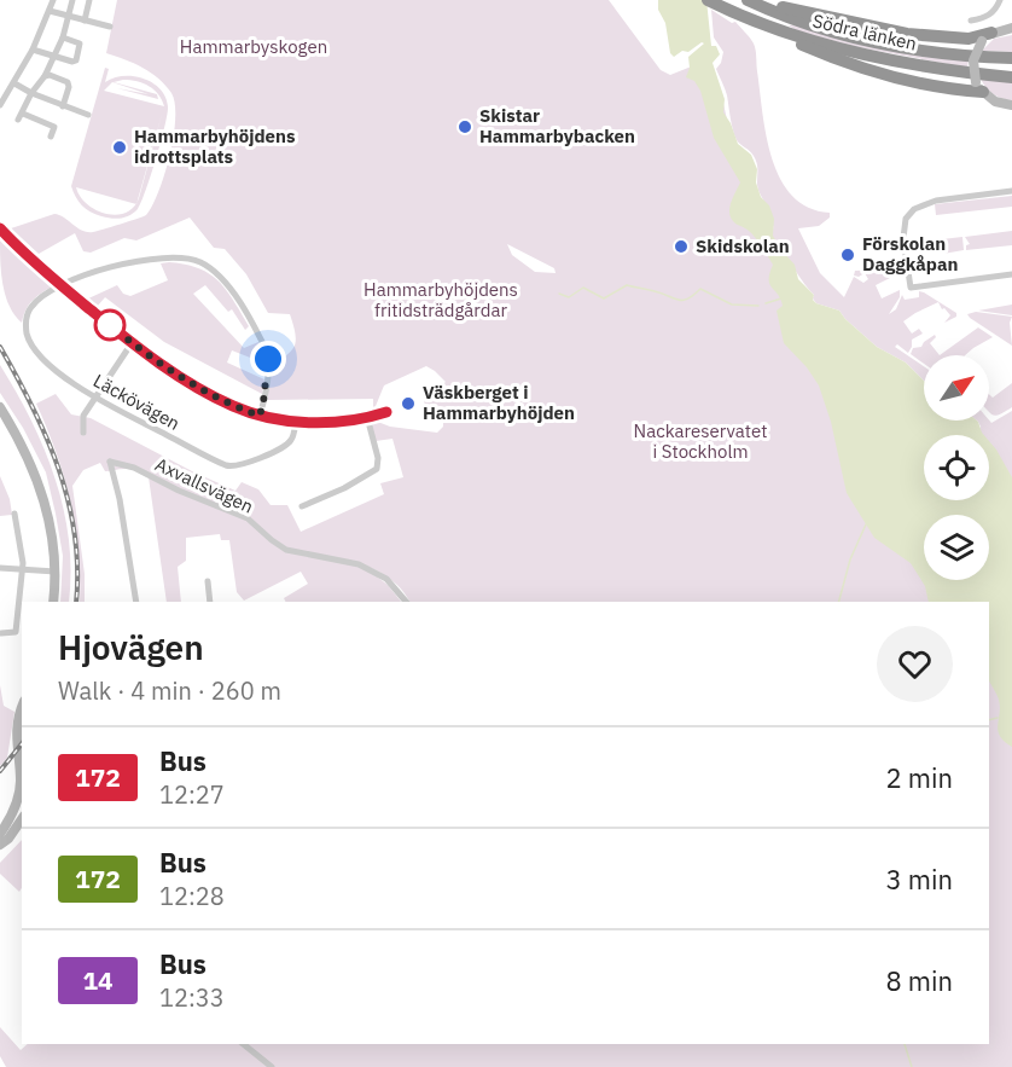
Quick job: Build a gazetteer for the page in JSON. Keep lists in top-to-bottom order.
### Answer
{
  "streets": {
    "highway": ["Södra länken"],
    "street": ["Läckövägen", "Axvallsvägen"]
  },
  "parks": ["Hammarbyskogen", "Hammarbyhöjdens fritidsträdgårdar", "Nackareservatet i Stockholm"],
  "places": [
    "Skistar Hammarbybacken",
    "Hammarbyhöjdens idrottsplats",
    "Skidskolan",
    "Förskolan Daggkåpan",
    "Väskberget i Hammarbyhöjden"
  ],
  "lines": ["bus line 172"],
  "north": "top right",
  "page": {
    "heading": ["Hjovägen", "Walk · 4 min · 260 m"],
    "list": [
      {
        "mark": "172",
        "name": "Bus",
        "note": "12:27",
        "value": "2 min"
      },
      {
        "mark": "172",
        "name": "Bus",
        "note": "12:28",
        "value": "3 min"
      },
      {
        "mark": "14",
        "name": "Bus",
        "note": "12:33",
        "value": "8 min"
      }
    ]
  }
}
